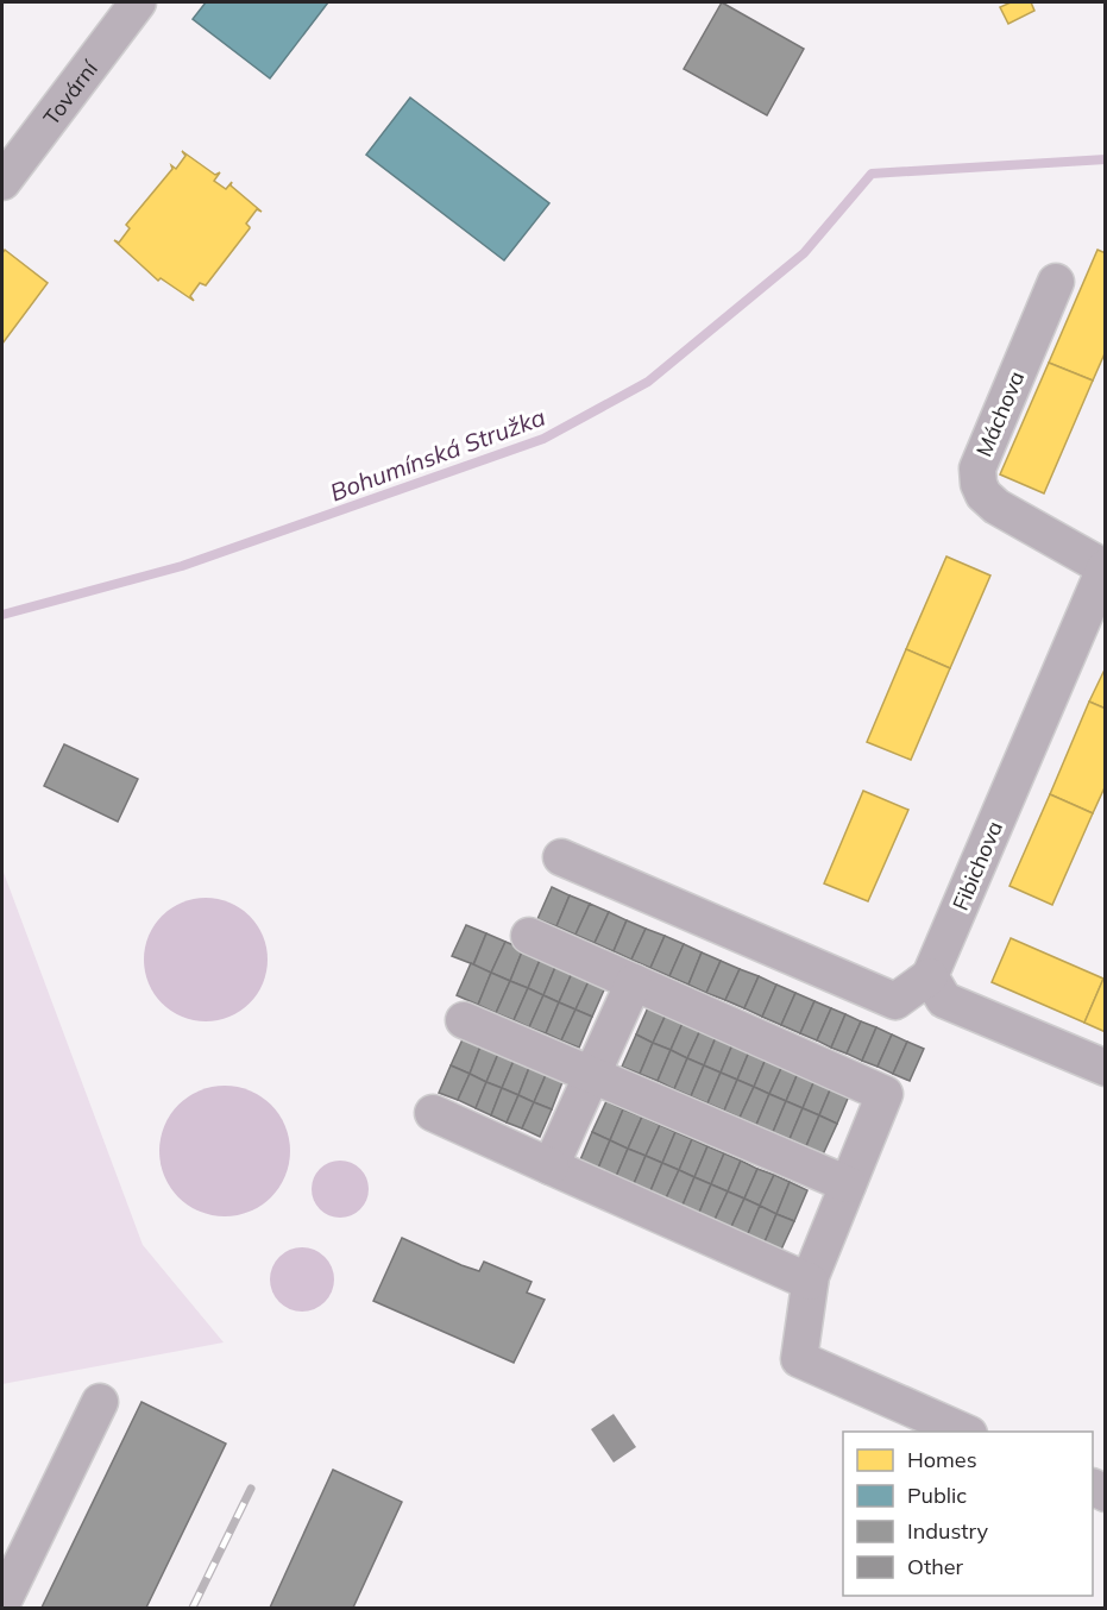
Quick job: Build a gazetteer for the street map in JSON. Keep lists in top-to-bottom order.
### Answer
{
  "streets": {
    "street": ["Tovární", "Máchova", "Fibichova"]
  },
  "crossings": [
    ["Máchova", "Fibichova"]
  ],
  "water": ["Bohumínská Stružka"],
  "legend": [
    "Homes",
    "Public",
    "Industry",
    "Other"
  ]
}
